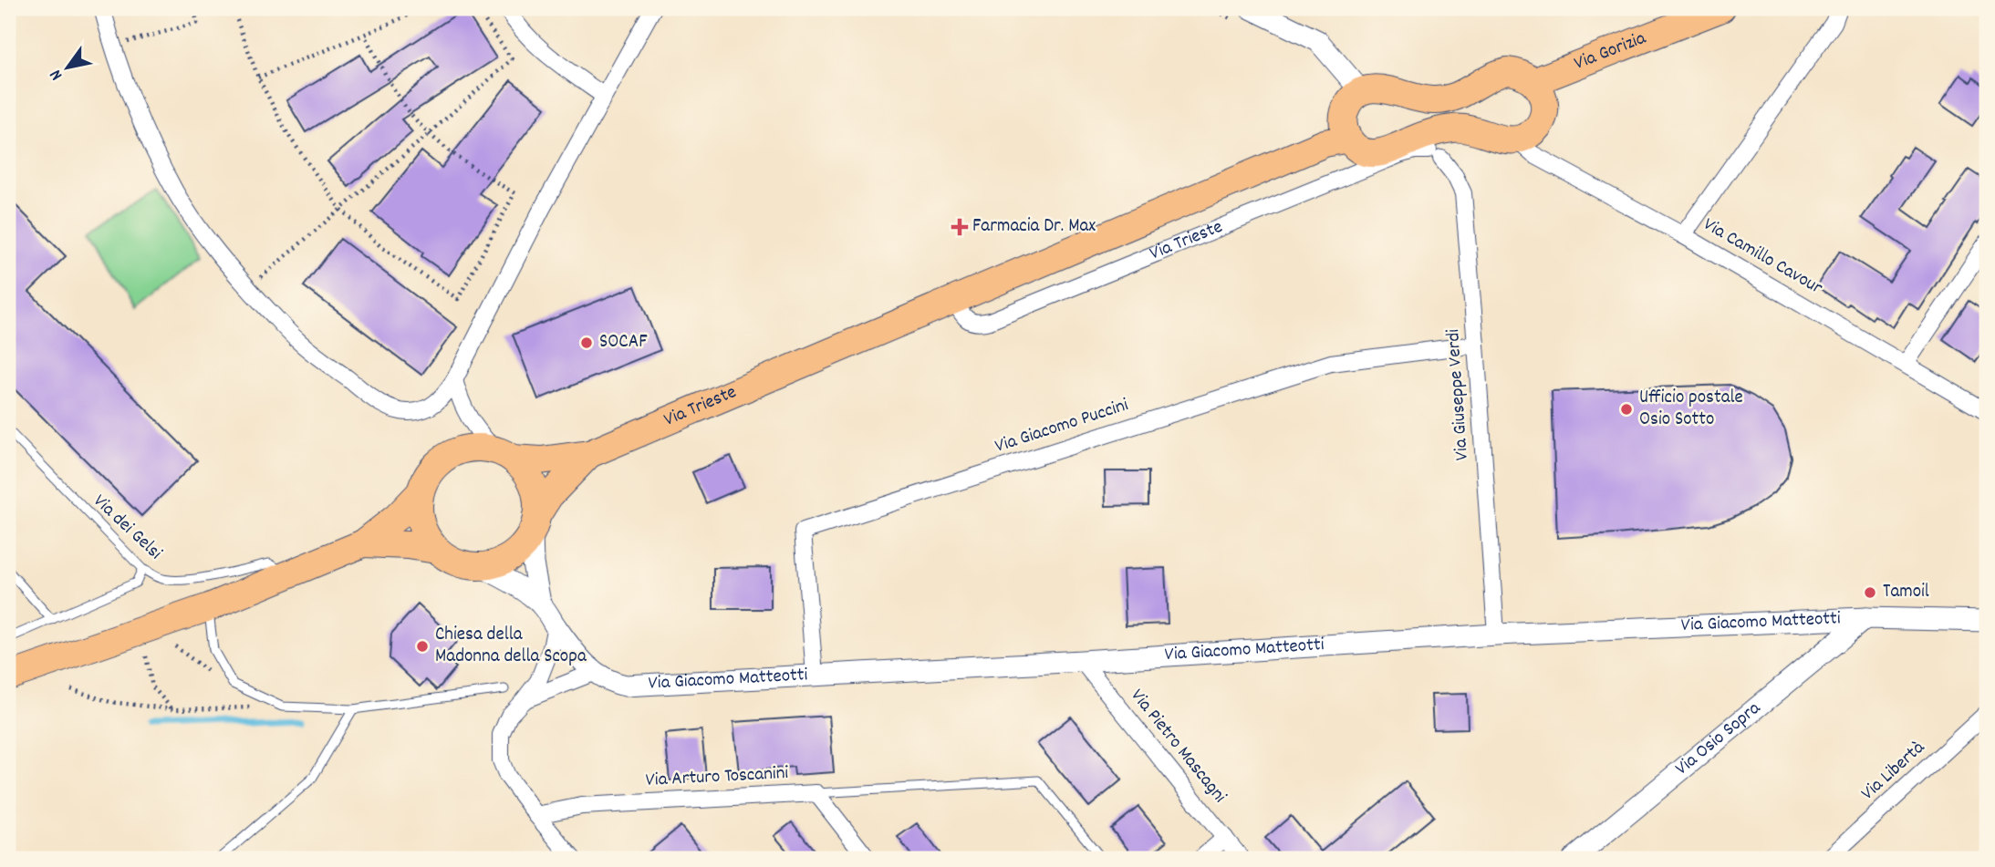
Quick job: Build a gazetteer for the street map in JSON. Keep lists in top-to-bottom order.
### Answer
{
  "streets": {
    "main road": ["Via Gorizia", "Via Trieste"],
    "street": [
      "Via Camillo Cavour",
      "Via Giuseppe Verdi",
      "Via Giacomo Puccini",
      "Via Giacomo Matteotti",
      "Via Osio Sopra",
      "Via Pietro Mascagni",
      "Via Libertà",
      "Via Arturo Toscanini"
    ],
    "lane": ["Via dei Gelsi"]
  },
  "crossings": [
    ["Via Trieste", "Via Giuseppe Verdi"],
    ["Via Giuseppe Verdi", "Via Giacomo Puccini"],
    ["Via Giuseppe Verdi", "Via Giacomo Matteotti"],
    ["Via Giacomo Puccini", "Via Giacomo Matteotti"],
    ["Via Giacomo Matteotti", "Via Osio Sopra"],
    ["Via Giacomo Matteotti", "Via Pietro Mascagni"]
  ],
  "places": {
    "health": ["Farmacia Dr. Max"],
    "other": [
      "SOCAF",
      "Ufficio postale Osio Sotto",
      "Tamoil",
      "Chiesa della Madonna della Scopa"
    ]
  },
  "north": "bottom left"
}
